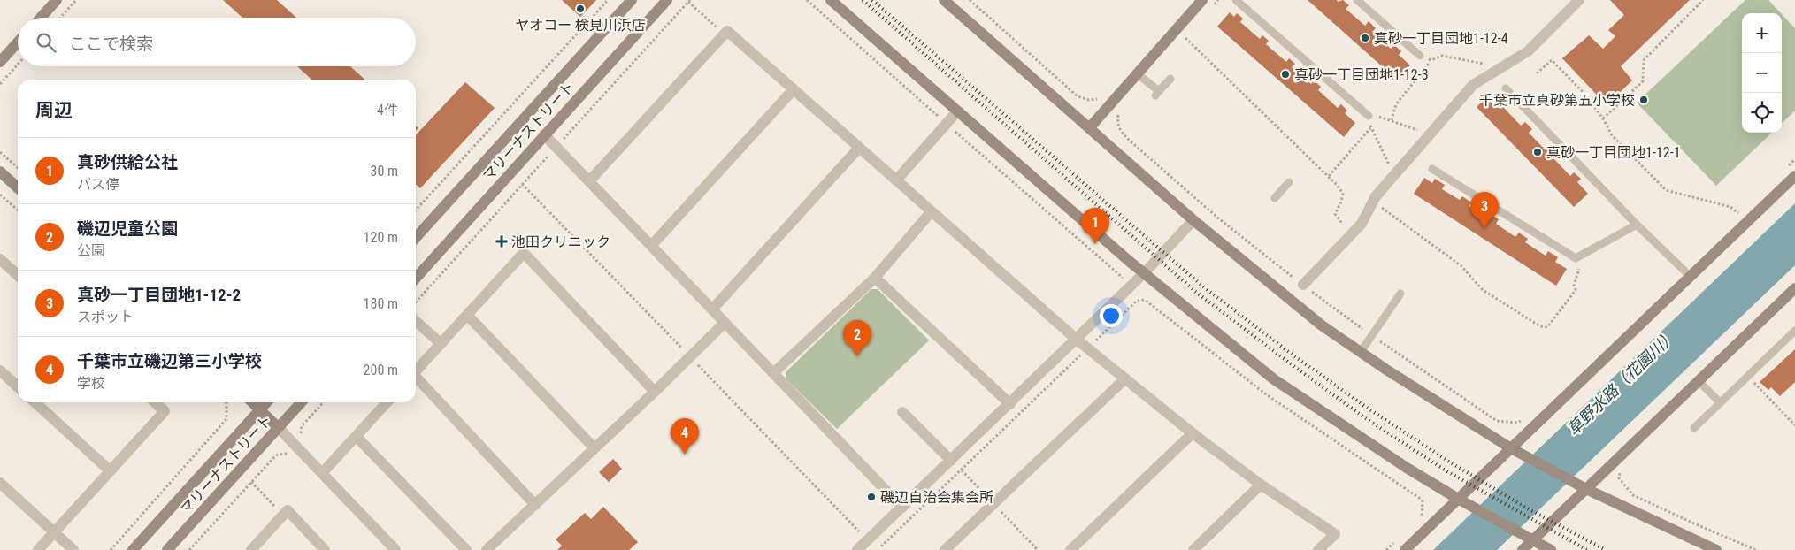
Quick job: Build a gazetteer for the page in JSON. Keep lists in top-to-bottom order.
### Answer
{
  "streets": {
    "street": ["マリーナストリート"]
  },
  "water": ["草野水路（花園川）"],
  "places": {
    "other": [
      "ヤオコー 検見川浜店",
      "真砂一丁目団地1-12-4",
      "真砂一丁目団地1-12-3",
      "千葉市立真砂第五小学校",
      "真砂一丁目団地1-12-1",
      "磯辺自治会集会所"
    ],
    "health": ["池田クリニック"]
  },
  "page": {
    "map_buttons": ["+", "−"],
    "search": "ここで検索",
    "heading": ["周辺", "4件"],
    "list": [
      {
        "mark": "1",
        "name": "真砂供給公社",
        "note": "バス停",
        "value": "30 m"
      },
      {
        "mark": "2",
        "name": "磯辺児童公園",
        "note": "公園",
        "value": "120 m"
      },
      {
        "mark": "3",
        "name": "真砂一丁目団地1-12-2",
        "note": "スポット",
        "value": "180 m"
      },
      {
        "mark": "4",
        "name": "千葉市立磯辺第三小学校",
        "note": "学校",
        "value": "200 m"
      }
    ],
    "pins": [
      "3",
      "1",
      "2",
      "4"
    ]
  }
}
